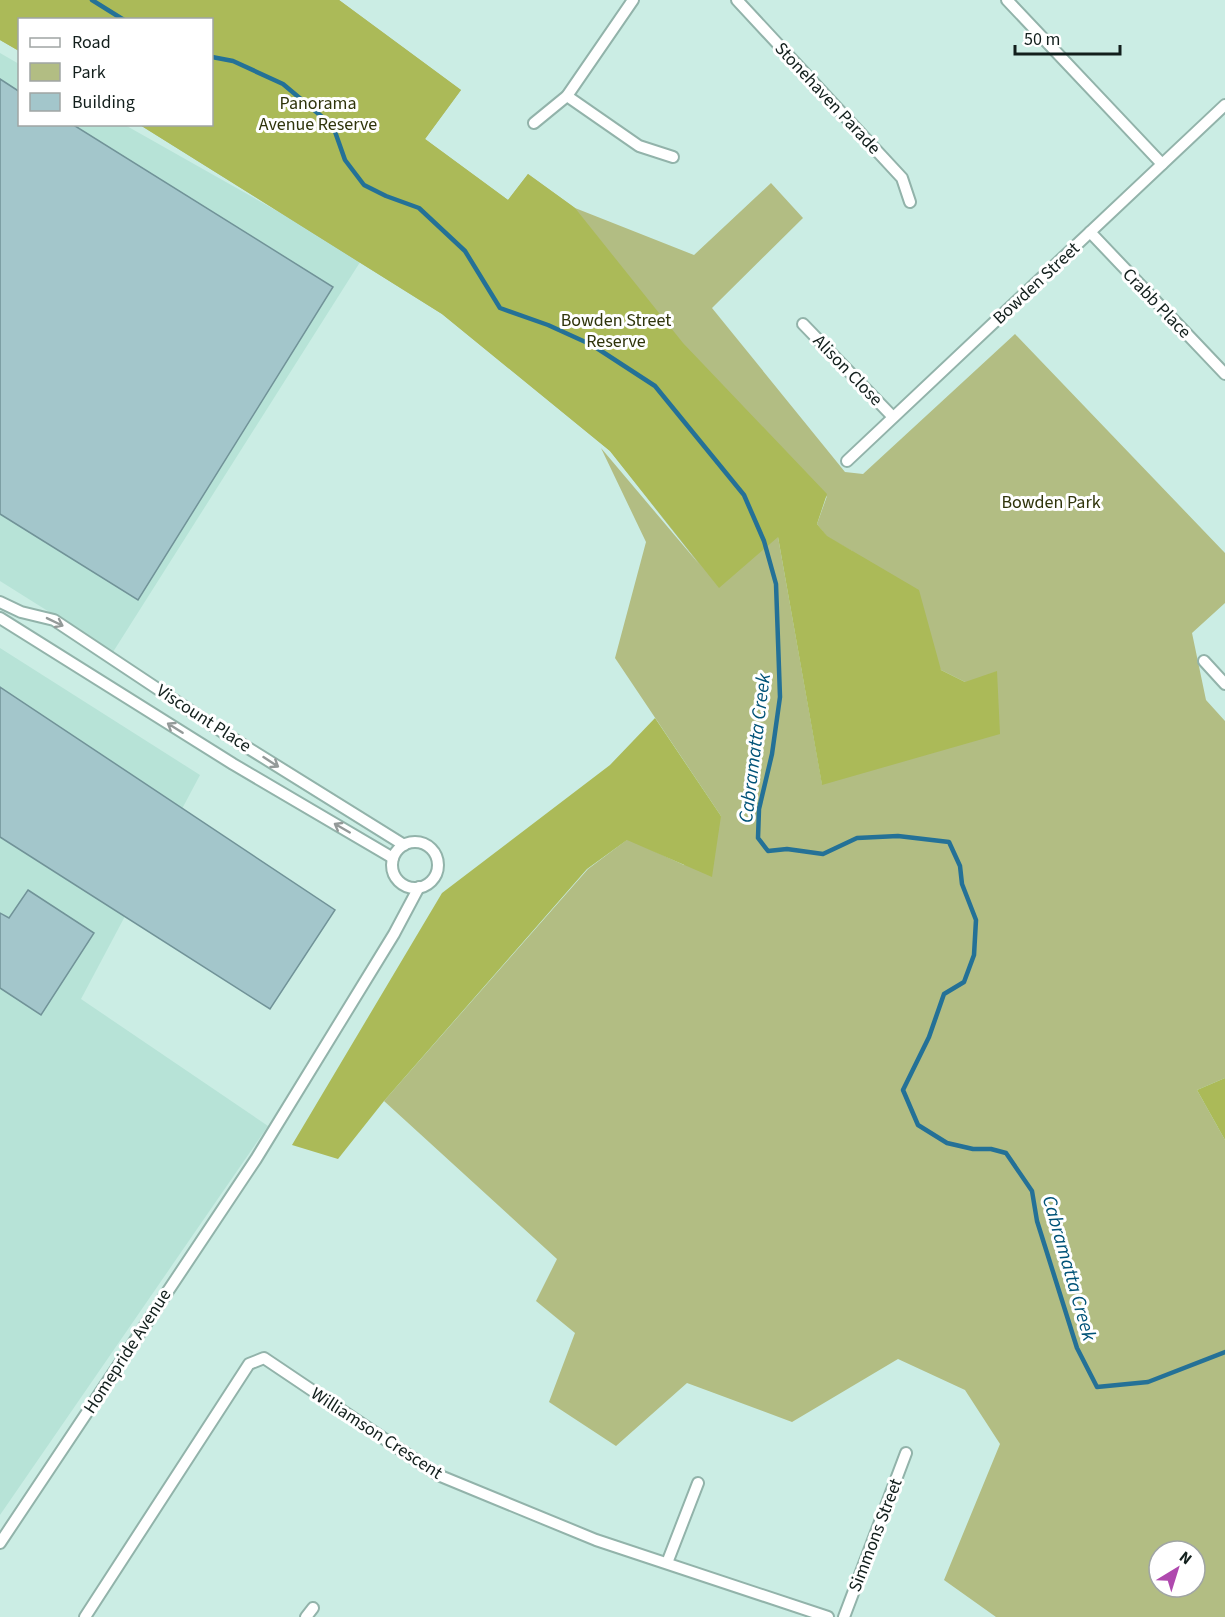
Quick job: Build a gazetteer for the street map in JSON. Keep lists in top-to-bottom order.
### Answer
{
  "streets": {
    "street": [
      "Stonehaven Parade",
      "Bowden Street",
      "Crabb Place",
      "Alison Close",
      "Viscount Place",
      "Homepride Avenue",
      "Williamson Crescent",
      "Simmons Street"
    ]
  },
  "crossings": [
    ["Bowden Street", "Crabb Place"],
    ["Bowden Street", "Alison Close"],
    ["Viscount Place", "Homepride Avenue"]
  ],
  "water": ["Cabramatta Creek"],
  "parks": ["Panorama Avenue Reserve", "Bowden Street Reserve", "Bowden Park"],
  "legend": ["Road", "Park", "Building"],
  "scale_bar": "50 m",
  "north": "top right"
}
